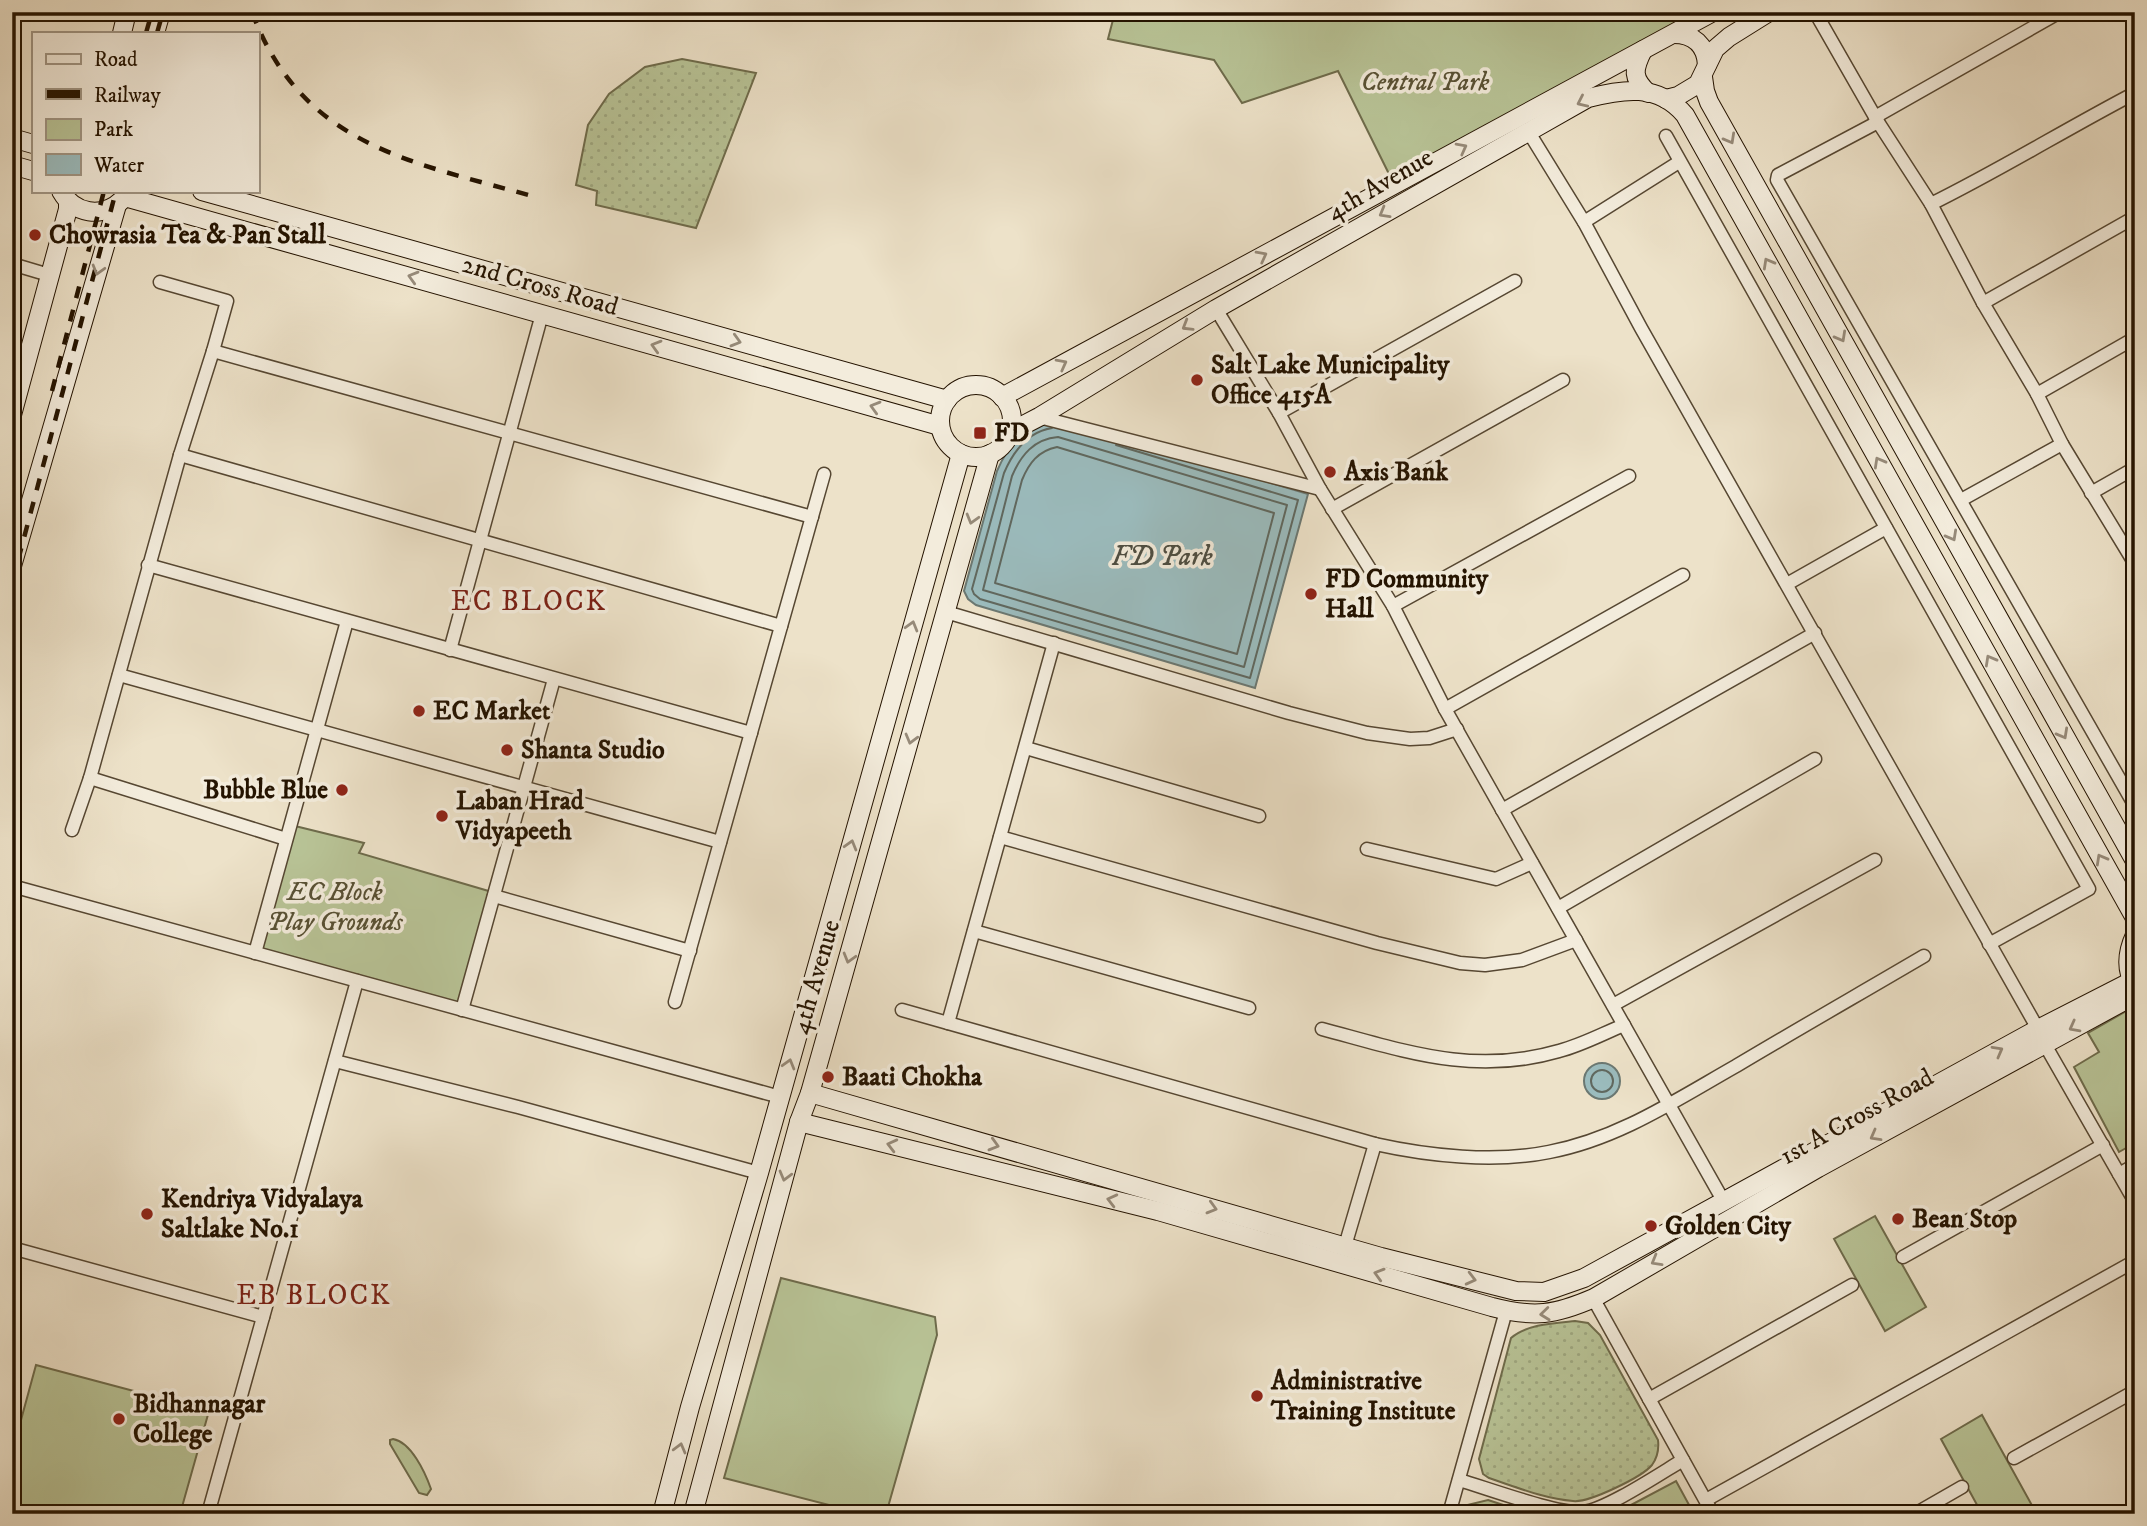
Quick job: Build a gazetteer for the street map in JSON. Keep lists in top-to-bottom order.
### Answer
{
  "streets": {
    "main road": ["4th Avenue", "2nd Cross Road", "1st A Cross Road"]
  },
  "crossings": [
    ["4th Avenue", "2nd Cross Road"]
  ],
  "districts": ["EC BLOCK", "EB BLOCK"],
  "water": ["FD Park"],
  "parks": ["Central Park", "EC Block Play Grounds"],
  "places": {
    "other": [
      "Chowrasia Tea & Pan Stall",
      "Salt Lake Municipality Office 415A",
      "Axis Bank",
      "FD Community Hall",
      "EC Market",
      "Shanta Studio",
      "Bubble Blue",
      "Laban Hrad Vidyapeeth",
      "Baati Chokha",
      "Kendriya Vidyalaya Saltlake No.1",
      "Bean Stop",
      "Golden City",
      "Administrative Training Institute",
      "Bidhannagar College"
    ],
    "transit": ["FD"]
  },
  "legend": [
    "Road",
    "Railway",
    "Park",
    "Water"
  ]
}
